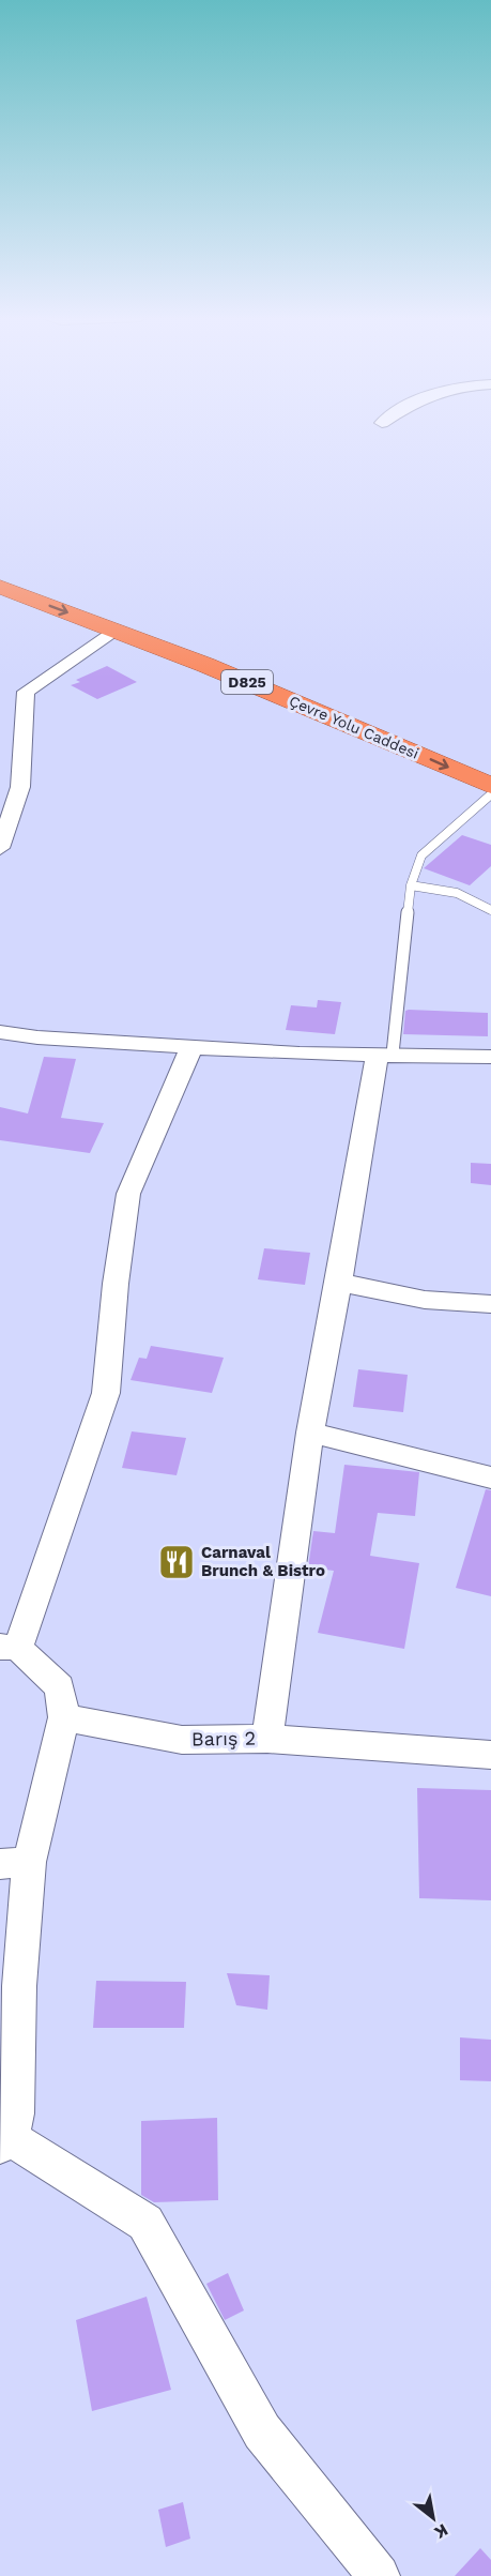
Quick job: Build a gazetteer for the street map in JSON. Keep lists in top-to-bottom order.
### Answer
{
  "streets": {
    "highway": ["D825", "Çevre Yolu Caddesi"],
    "street": ["Barış 2"]
  },
  "places": {
    "restaurant": ["Carnaval Brunch & Bistro"]
  },
  "north": "bottom right"
}
